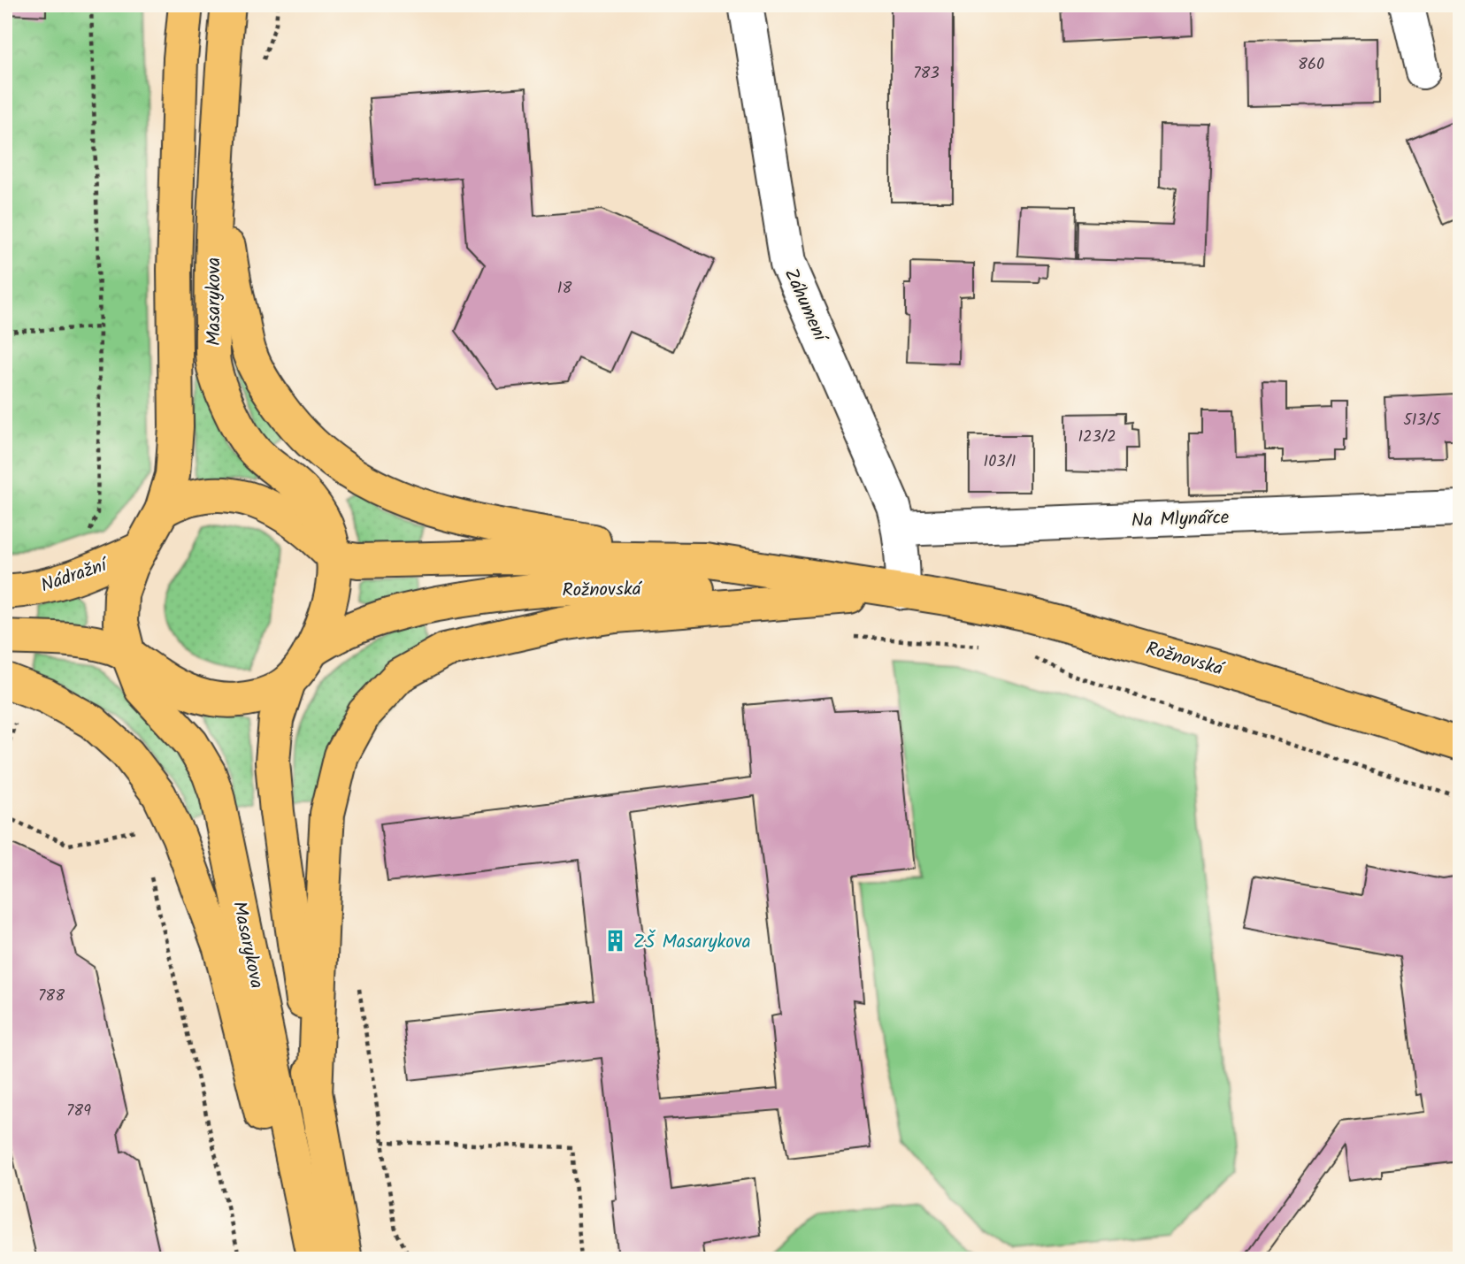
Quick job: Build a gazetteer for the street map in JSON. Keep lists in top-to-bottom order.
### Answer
{
  "streets": {
    "main road": ["Masarykova", "Nádražní", "Rožnovská"],
    "street": ["Záhumení", "Na Mlynářce"]
  },
  "crossings": [
    ["Masarykova", "Nádražní"],
    ["Masarykova", "Rožnovská"],
    ["Záhumení", "Na Mlynářce"],
    ["Záhumení", "Rožnovská"],
    ["Nádražní", "Rožnovská"]
  ],
  "places": {
    "building": ["ZŠ Masarykova"]
  },
  "house_numbers": [
    "860",
    "783",
    "18",
    "513/5",
    "123/2",
    "103/1",
    "788",
    "789"
  ]
}
